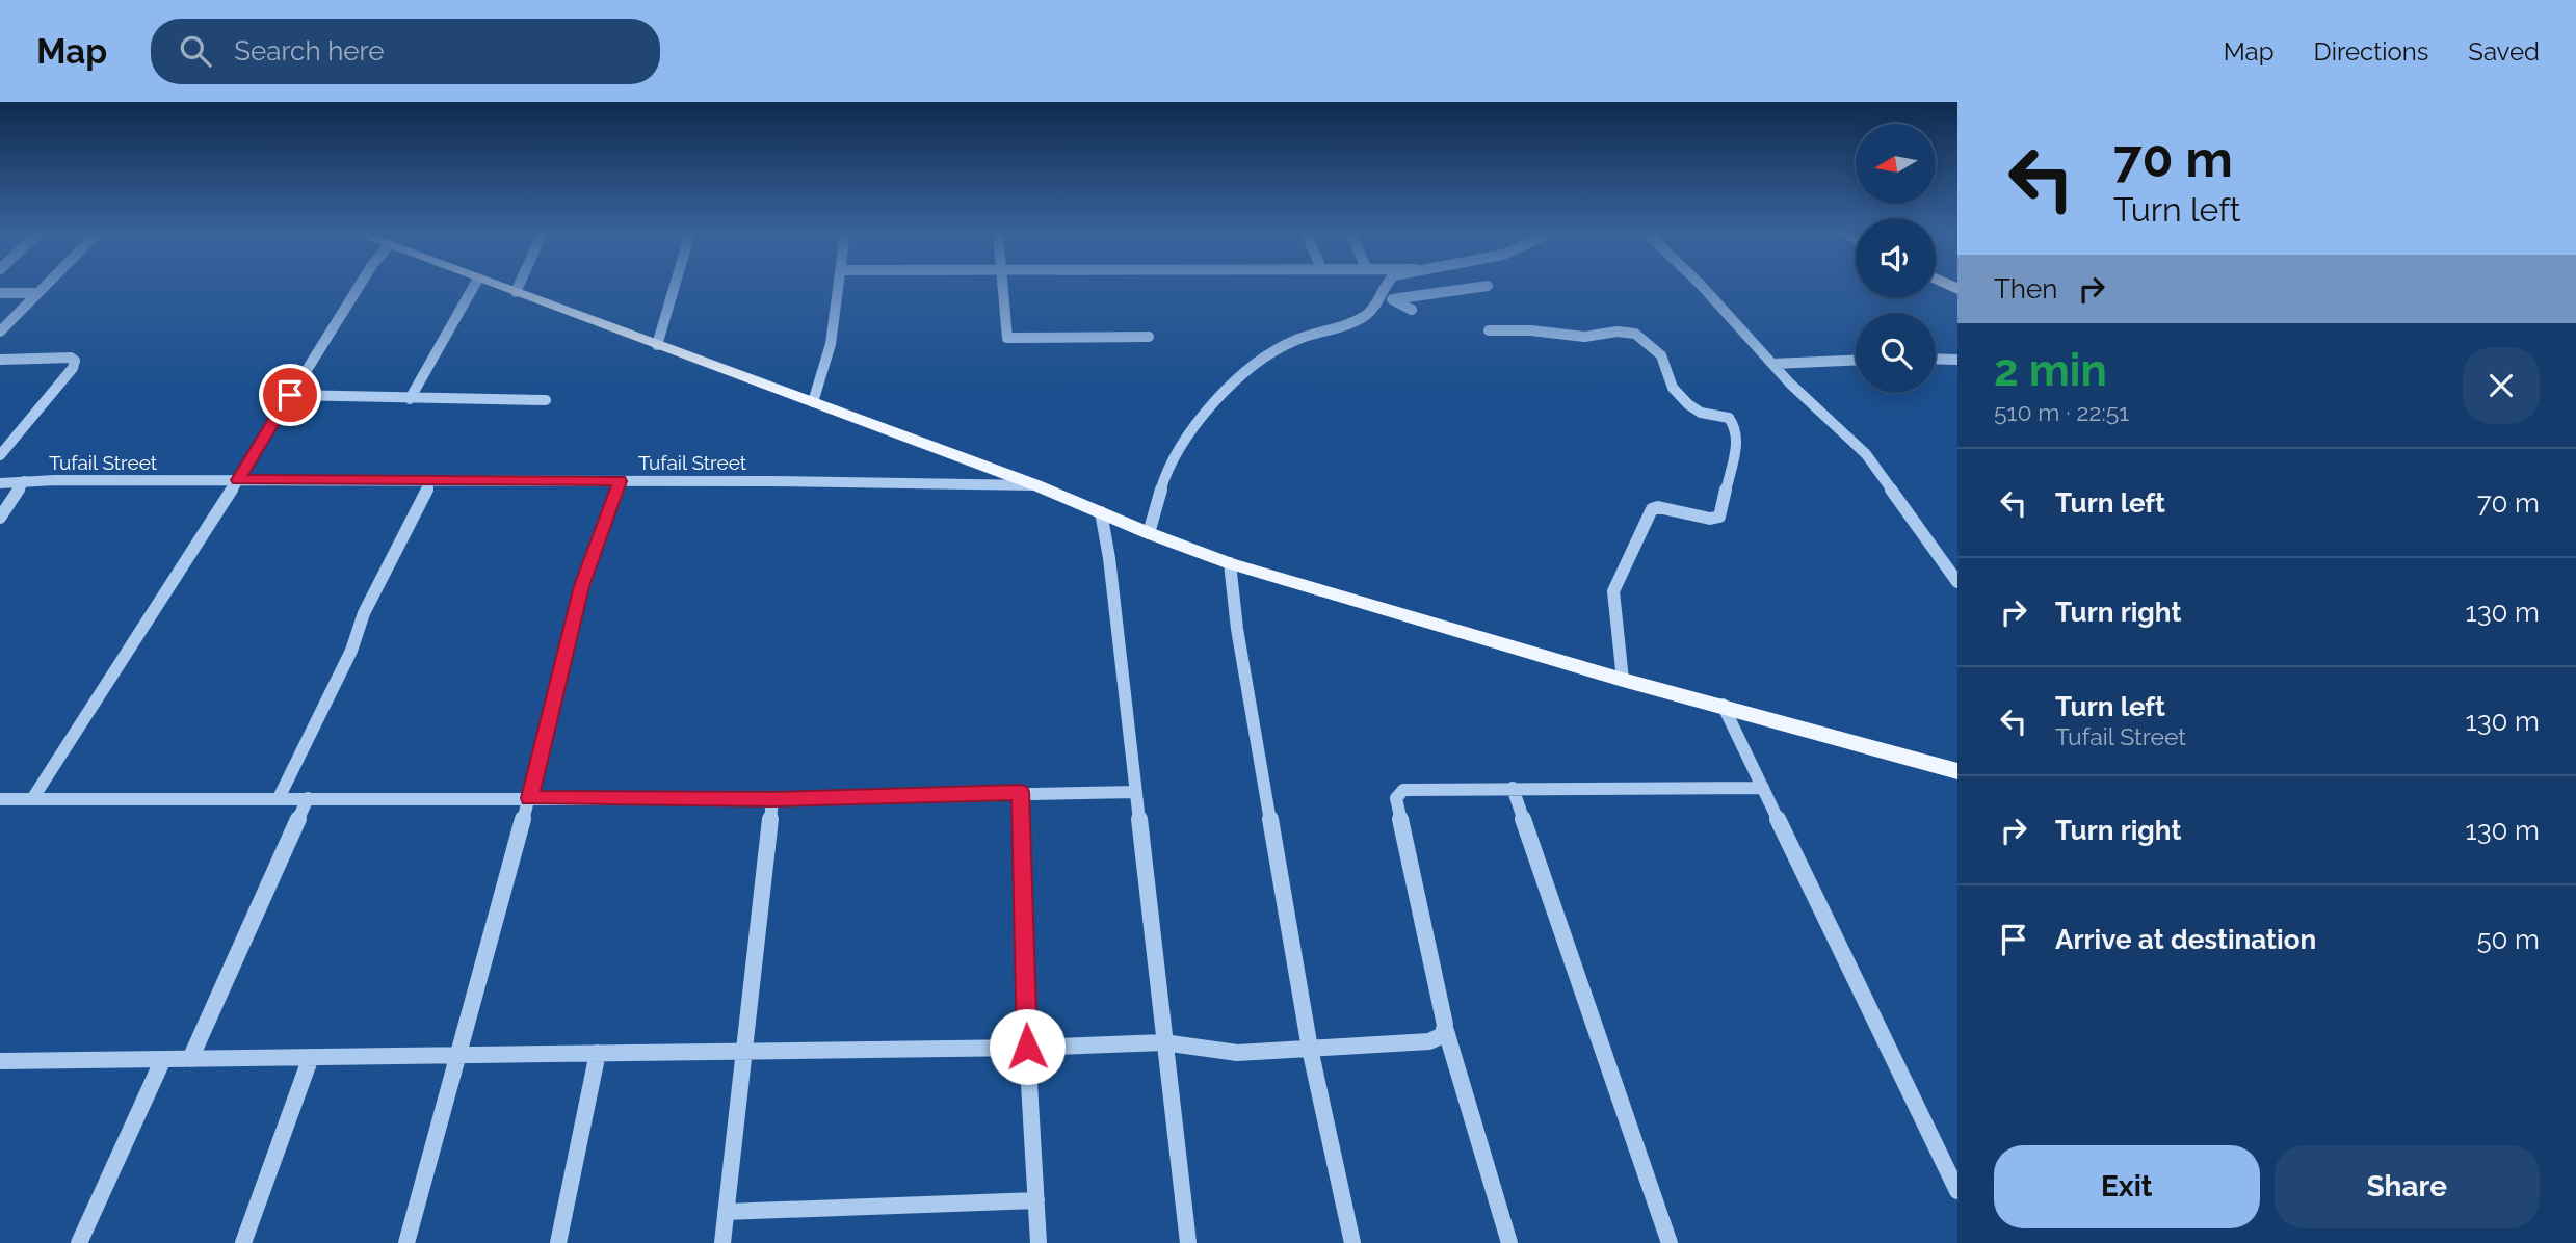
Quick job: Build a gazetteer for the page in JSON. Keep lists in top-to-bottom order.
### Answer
{
  "streets": {
    "street": ["Tufail Street"]
  },
  "north": "left",
  "page": {
    "header": "Map",
    "search": "Search here",
    "nav": ["Map", "Directions", "Saved"],
    "turn": ["70 m", "Turn left"],
    "then": "Then",
    "heading": ["2 min", "510 m · 22:51"],
    "list": [
      {
        "name": "Turn left",
        "value": "70 m"
      },
      {
        "name": "Turn right",
        "value": "130 m"
      },
      {
        "name": "Turn left",
        "note": "Tufail Street",
        "value": "130 m"
      },
      {
        "name": "Turn right",
        "value": "130 m"
      },
      {
        "name": "Arrive at destination",
        "value": "50 m"
      }
    ],
    "buttons": ["Exit", "Share"]
  }
}
